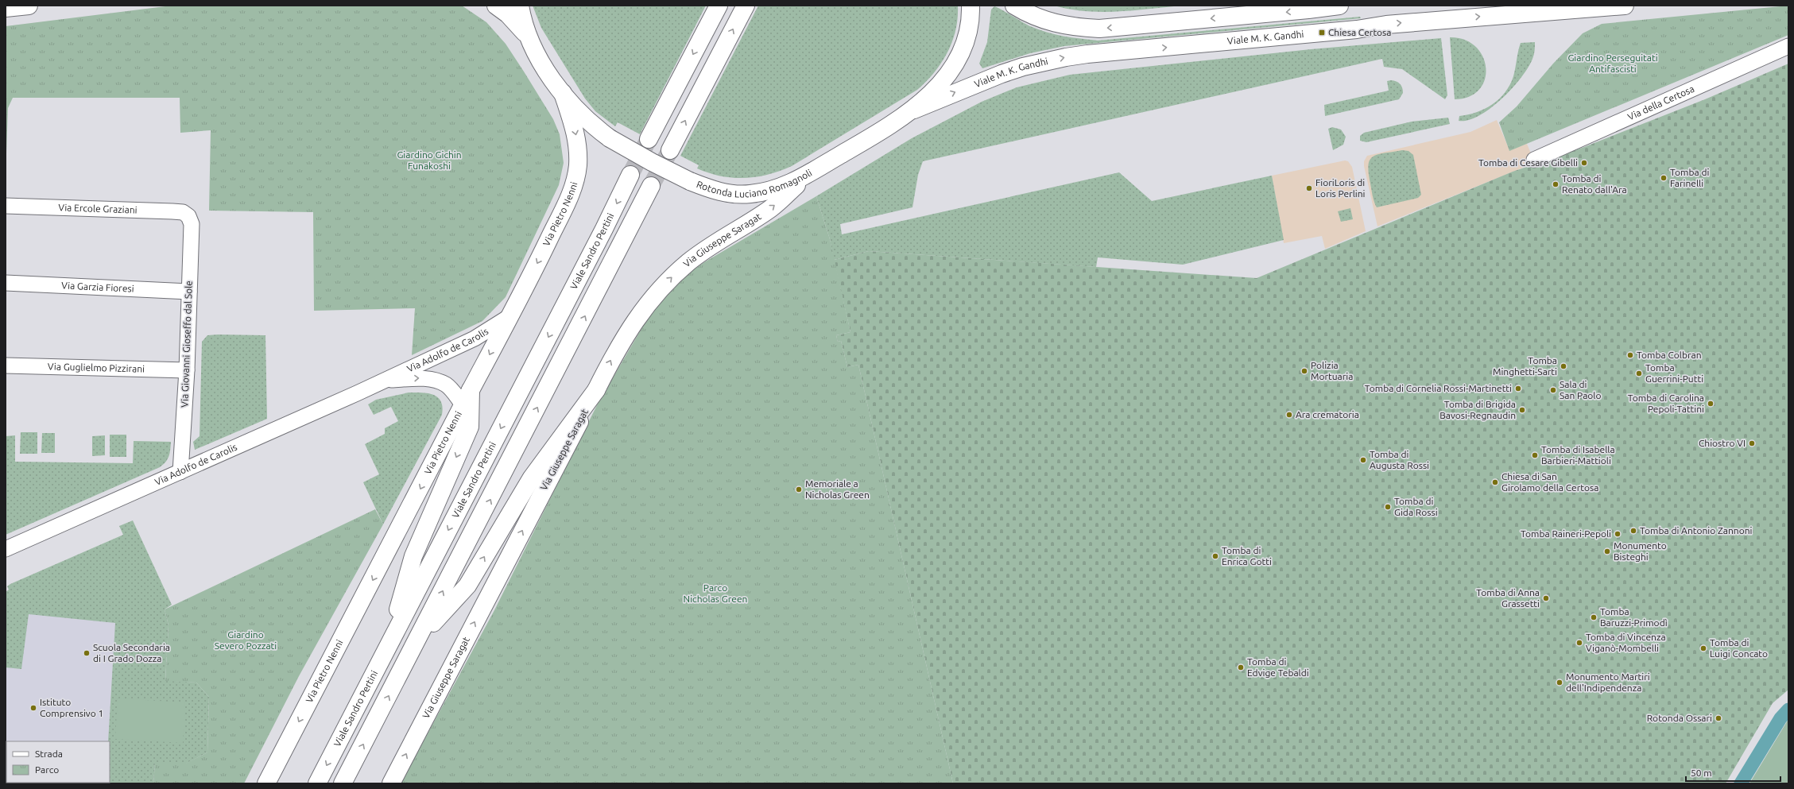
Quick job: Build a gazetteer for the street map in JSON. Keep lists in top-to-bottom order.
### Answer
{
  "streets": {
    "main road": [
      "Viale M. K. Gandhi",
      "Rotonda Luciano Romagnoli",
      "Via Pietro Nenni",
      "Via Giuseppe Saragat",
      "Viale Sandro Pertini"
    ],
    "street": [
      "Via della Certosa",
      "Via Ercole Graziani",
      "Via Garzia Fioresi",
      "Via Giovanni Gioseffo dal Sole",
      "Via Adolfo de Carolis",
      "Via Guglielmo Pizzirani"
    ]
  },
  "crossings": [
    ["Viale M. K. Gandhi", "Rotonda Luciano Romagnoli"],
    ["Rotonda Luciano Romagnoli", "Via Pietro Nenni"],
    ["Rotonda Luciano Romagnoli", "Via Giuseppe Saragat"],
    ["Via Ercole Graziani", "Via Giovanni Gioseffo dal Sole"],
    ["Via Pietro Nenni", "Via Adolfo de Carolis"],
    ["Via Garzia Fioresi", "Via Giovanni Gioseffo dal Sole"],
    ["Via Giovanni Gioseffo dal Sole", "Via Adolfo de Carolis"],
    ["Via Giovanni Gioseffo dal Sole", "Via Guglielmo Pizzirani"]
  ],
  "parks": [
    "Giardino Perseguitati Antifascisti",
    "Giardino Gichin Funakoshi",
    "Parco Nicholas Green",
    "Giardino Severo Pozzati"
  ],
  "places": {
    "transit": ["Chiesa Certosa"],
    "other": [
      "Tomba di Cesare Gibelli",
      "Tomba di Farinelli",
      "Tomba di Renato dall'Ara",
      "FioriLoris di Loris Perlini",
      "Tomba Colbran",
      "Tomba Minghetti-Sarti",
      "Polizia Mortuaria",
      "Tomba Guerrini-Putti",
      "Tomba di Cornelia Rossi-Martinetti",
      "Sala di San Paolo",
      "Tomba di Carolina Pepoli-Tattini",
      "Tomba di Brigida Bavosi-Regnaudin",
      "Ara crematoria",
      "Chiostro VI",
      "Tomba di Isabella Barbieri-Mattioli",
      "Tomba di Augusta Rossi",
      "Chiesa di San Girolamo della Certosa",
      "Memoriale a Nicholas Green",
      "Tomba di Gida Rossi",
      "Tomba di Antonio Zannoni",
      "Tomba Raineri-Pepoli",
      "Monumento Bisteghi",
      "Tomba di Enrica Gotti",
      "Tomba di Anna Grassetti",
      "Tomba Baruzzi-Primodì",
      "Tomba di Vincenza Viganò-Mombelli",
      "Tomba di Luigi Concato",
      "Scuola Secondaria di I Grado Dozza",
      "Tomba di Edvige Tebaldi",
      "Monumento Martiri dell'Indipendenza",
      "Istituto Comprensivo 1",
      "Rotonda Ossari"
    ]
  },
  "legend": ["Strada", "Parco"],
  "scale_bar": "50 m"
}
